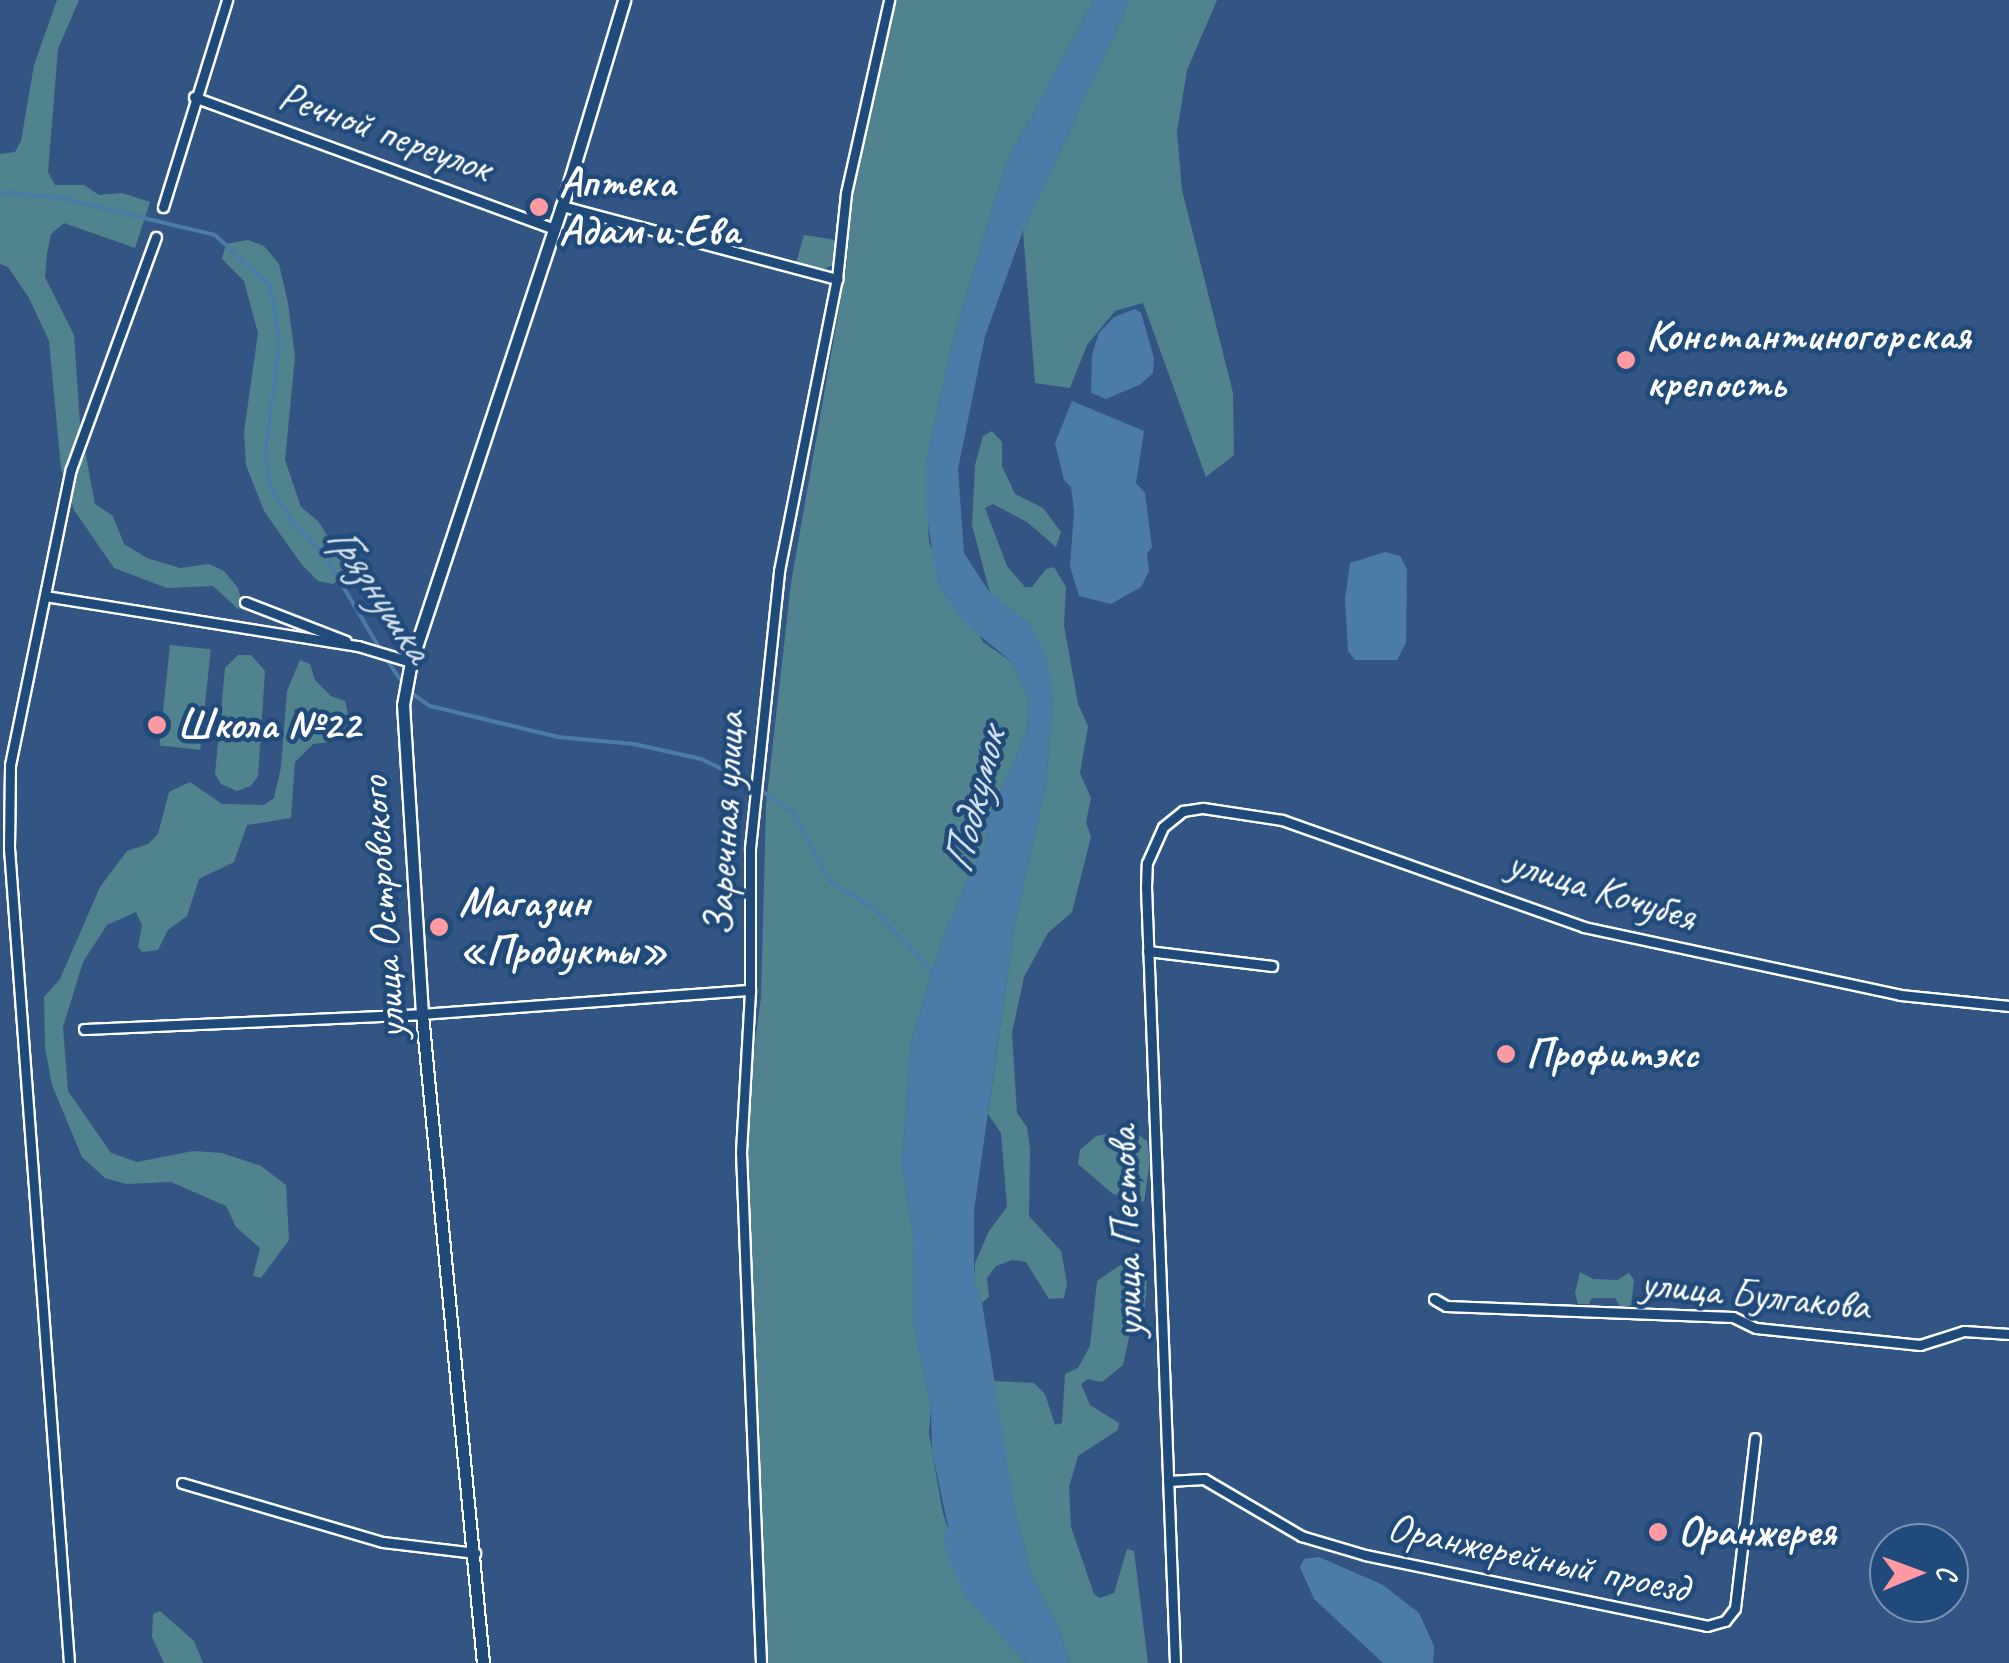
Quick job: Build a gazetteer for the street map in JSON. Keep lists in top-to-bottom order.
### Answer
{
  "streets": {
    "street": [
      "Речной переулок",
      "Заречная улица",
      "улица Кочубея",
      "улица Островского",
      "улица Пестова",
      "улица Булгакова",
      "Оранжерейный проезд"
    ]
  },
  "crossings": [
    ["Речной переулок", "улица Островского"],
    ["улица Кочубея", "улица Пестова"],
    ["улица Пестова", "Оранжерейный проезд"]
  ],
  "water": ["Грязнушка", "Подкумок"],
  "places": [
    "Аптека Адам и Ева",
    "Константиногорская крепость",
    "Школа №22",
    "Магазин «Продукты»",
    "Профитэкс",
    "Оранжерея"
  ],
  "north": "right"
}
